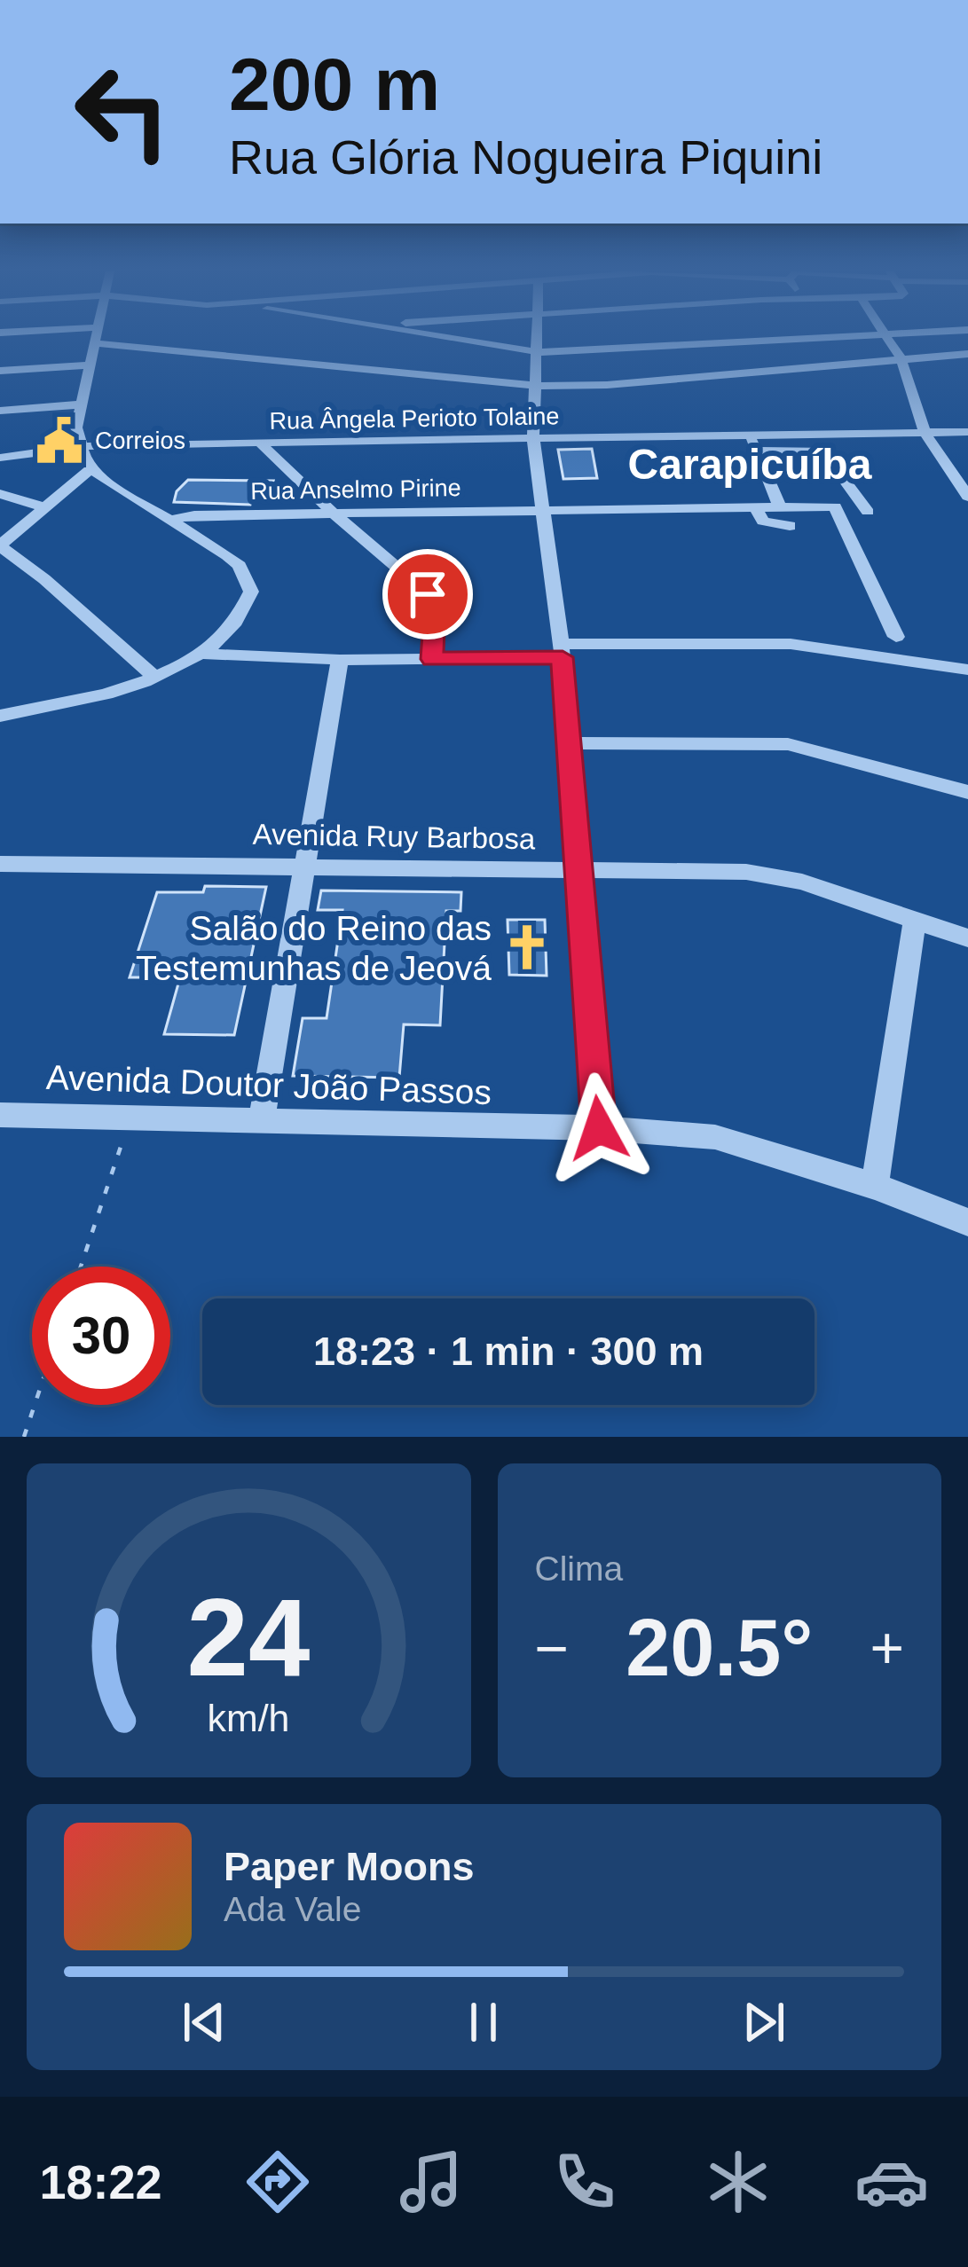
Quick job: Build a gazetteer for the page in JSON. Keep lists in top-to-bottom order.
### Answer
{
  "streets": {
    "street": [
      "Rua Ângela Perioto Tolaine",
      "Rua Anselmo Pirine",
      "Avenida Ruy Barbosa",
      "Avenida Doutor João Passos"
    ]
  },
  "districts": ["Carapicuíba"],
  "places": {
    "public building": ["Correios"],
    "church": ["Salão do Reino das Testemunhas de Jeová"]
  },
  "page": {
    "turn": ["200 m", "Rua Glória Nogueira Piquini"],
    "limit": "30",
    "trip": "18:23 · 1 min · 300 m",
    "tile": "Clima",
    "heat": ["−", "20.5°", "+"],
    "song": ["Paper Moons", "Ada Vale"],
    "tabs": "18:22",
    "gauge": ["24", "km/h"]
  }
}
